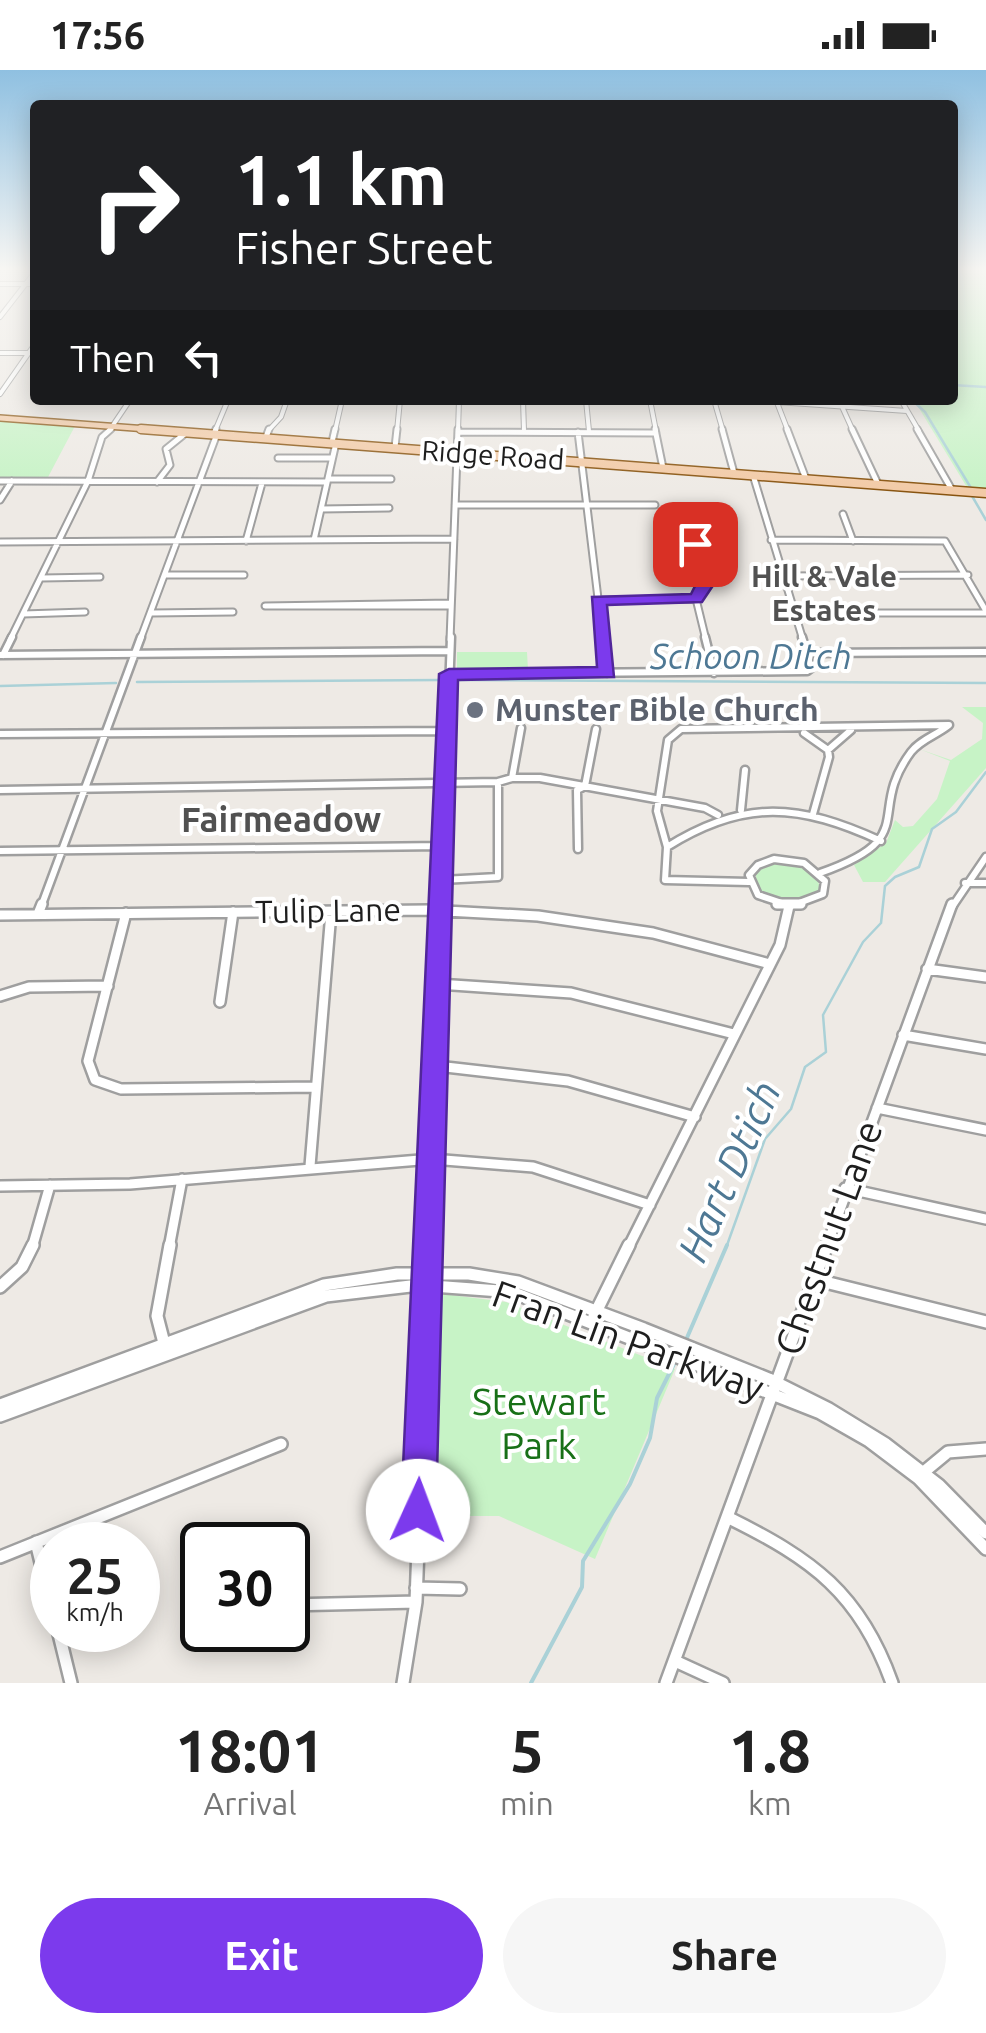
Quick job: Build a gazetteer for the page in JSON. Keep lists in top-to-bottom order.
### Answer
{
  "streets": {
    "main road": ["Ridge Road"],
    "street": ["Tulip Lane", "Chestnut Lane", "Fran Lin Parkway"]
  },
  "crossings": [
    ["Chestnut Lane", "Fran Lin Parkway"]
  ],
  "districts": ["Hill & Vale Estates", "Fairmeadow"],
  "water": ["Schoon Ditch", "Hart Dtich"],
  "parks": ["Stewart Park"],
  "places": ["Munster Bible Church"],
  "page": {
    "status": "17:56",
    "turn": ["1.1 km", "Fisher Street"],
    "then": "Then",
    "speed": "25 km/h",
    "limit": "30",
    "eta": [
      "18:01",
      "Arrival",
      "5",
      "min",
      "1.8",
      "km"
    ],
    "buttons": ["Exit", "Share"]
  }
}
